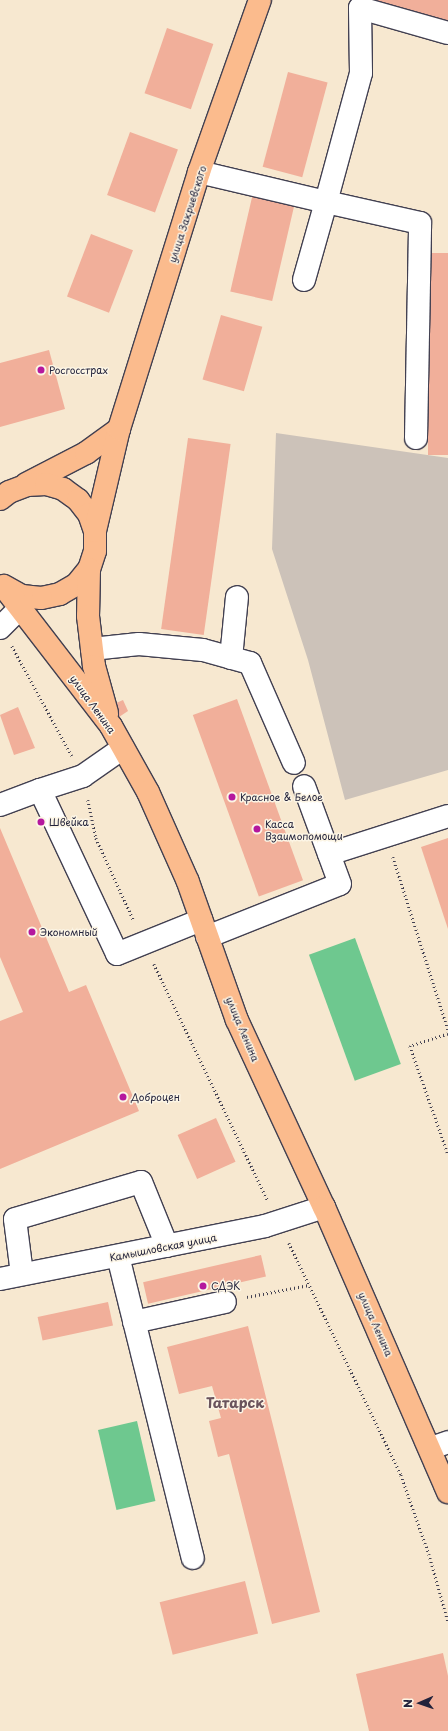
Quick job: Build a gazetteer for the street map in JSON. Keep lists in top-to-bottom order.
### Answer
{
  "streets": {
    "main road": ["улица Закриевского", "улица Ленина"],
    "street": ["Камышловская улица"]
  },
  "crossings": [
    ["улица Закриевского", "улица Ленина"],
    ["улица Ленина", "Камышловская улица"]
  ],
  "districts": ["Татарск"],
  "places": [
    "Росгосстрах",
    "Красное & Белое",
    "Швейка",
    "Касса Взаимопомощи",
    "Экономный",
    "Доброцен",
    "СДЭК"
  ],
  "north": "left"
}
